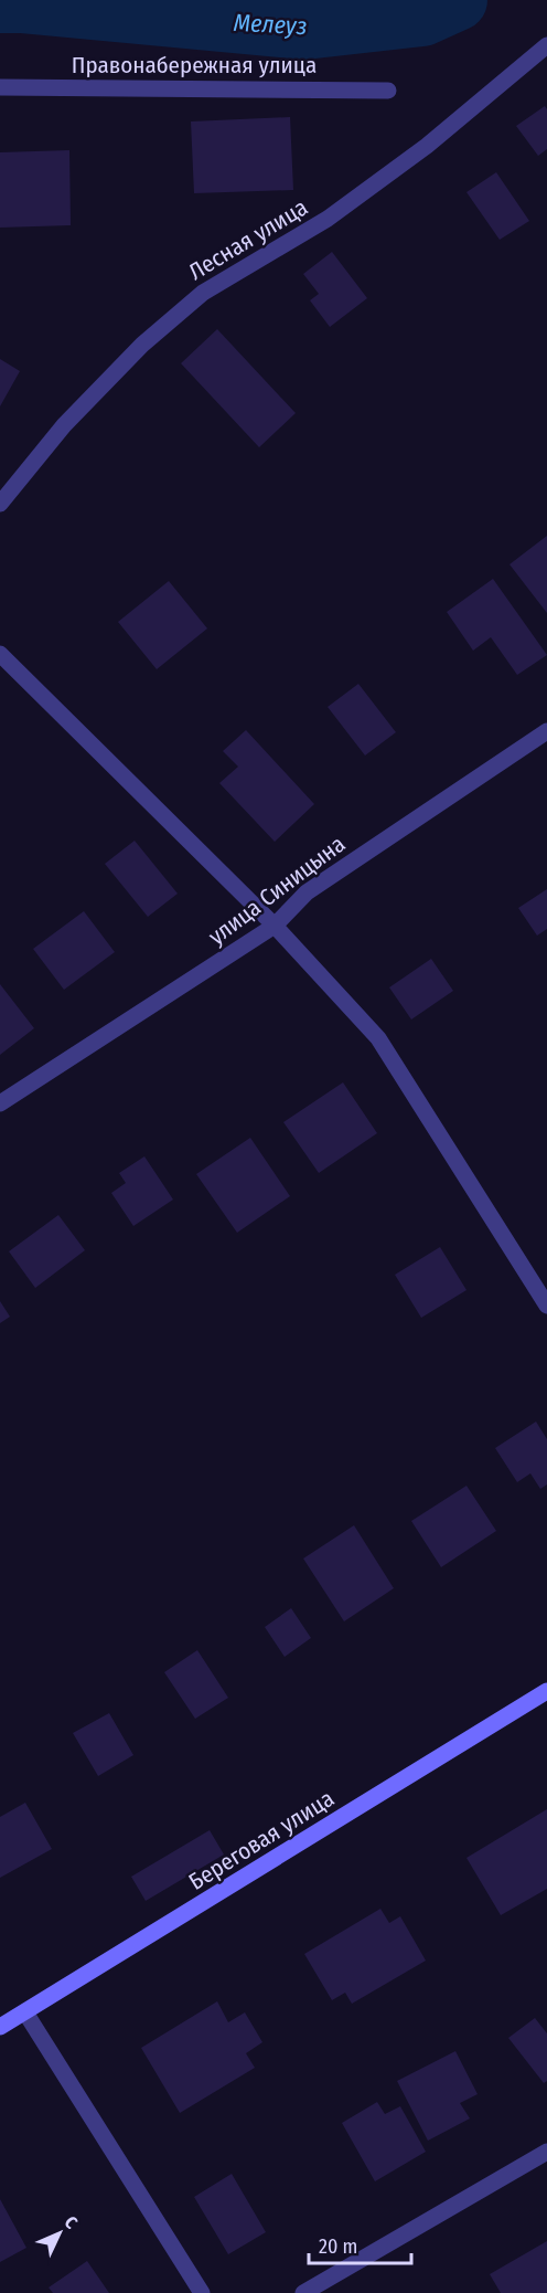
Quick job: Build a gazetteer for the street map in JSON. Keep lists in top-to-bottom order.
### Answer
{
  "streets": {
    "main road": ["Береговая улица"],
    "street": ["Правонабережная улица", "Лесная улица", "улица Синицына"]
  },
  "water": ["Мелеуз"],
  "scale_bar": "20 m",
  "north": "top right"
}
